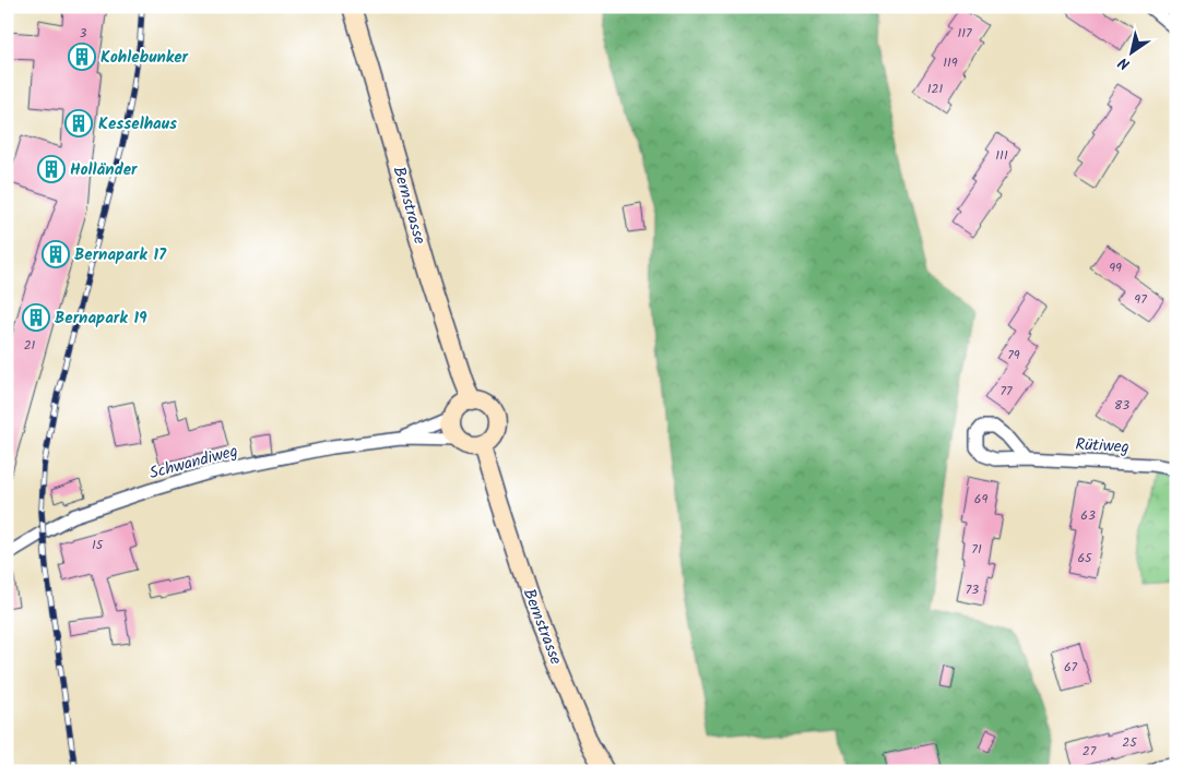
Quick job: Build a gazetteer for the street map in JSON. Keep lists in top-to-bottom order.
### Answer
{
  "streets": {
    "main road": ["Bernstrasse"],
    "street": ["Rütiweg", "Schwandiweg"]
  },
  "crossings": [
    ["Bernstrasse", "Schwandiweg"]
  ],
  "places": {
    "building": [
      "Kohlebunker",
      "Kesselhaus",
      "Holländer",
      "Bernapark 17",
      "Bernapark 19"
    ]
  },
  "house_numbers": [
    "3",
    "117",
    "119",
    "121",
    "111",
    "99",
    "97",
    "21",
    "79",
    "77",
    "83",
    "69",
    "63",
    "15",
    "71",
    "65",
    "73",
    "67",
    "25",
    "27"
  ],
  "north": "bottom left"
}
